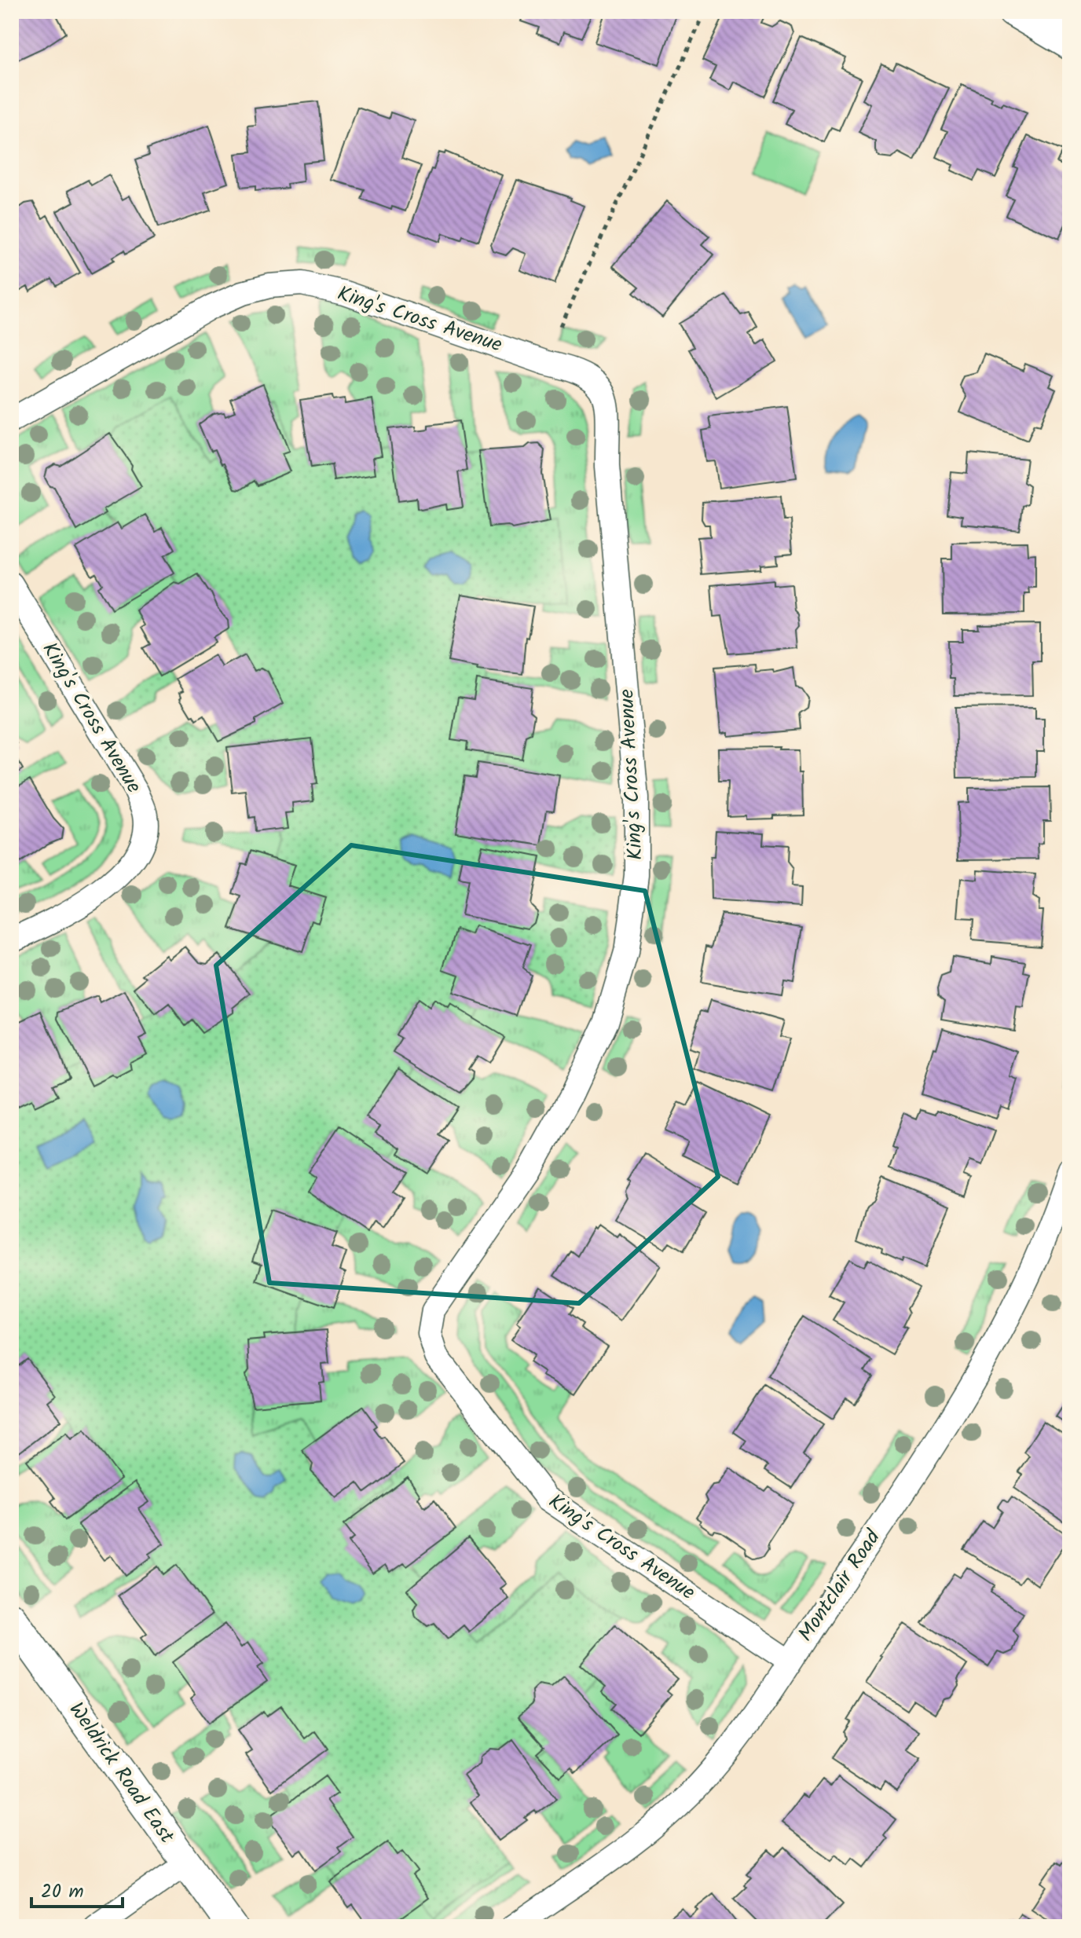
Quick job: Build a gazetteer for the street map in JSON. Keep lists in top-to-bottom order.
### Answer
{
  "streets": {
    "street": ["King's Cross Avenue", "Montclair Road", "Weldrick Road East"]
  },
  "crossings": [
    ["King's Cross Avenue", "Montclair Road"]
  ],
  "scale_bar": "20 m"
}
